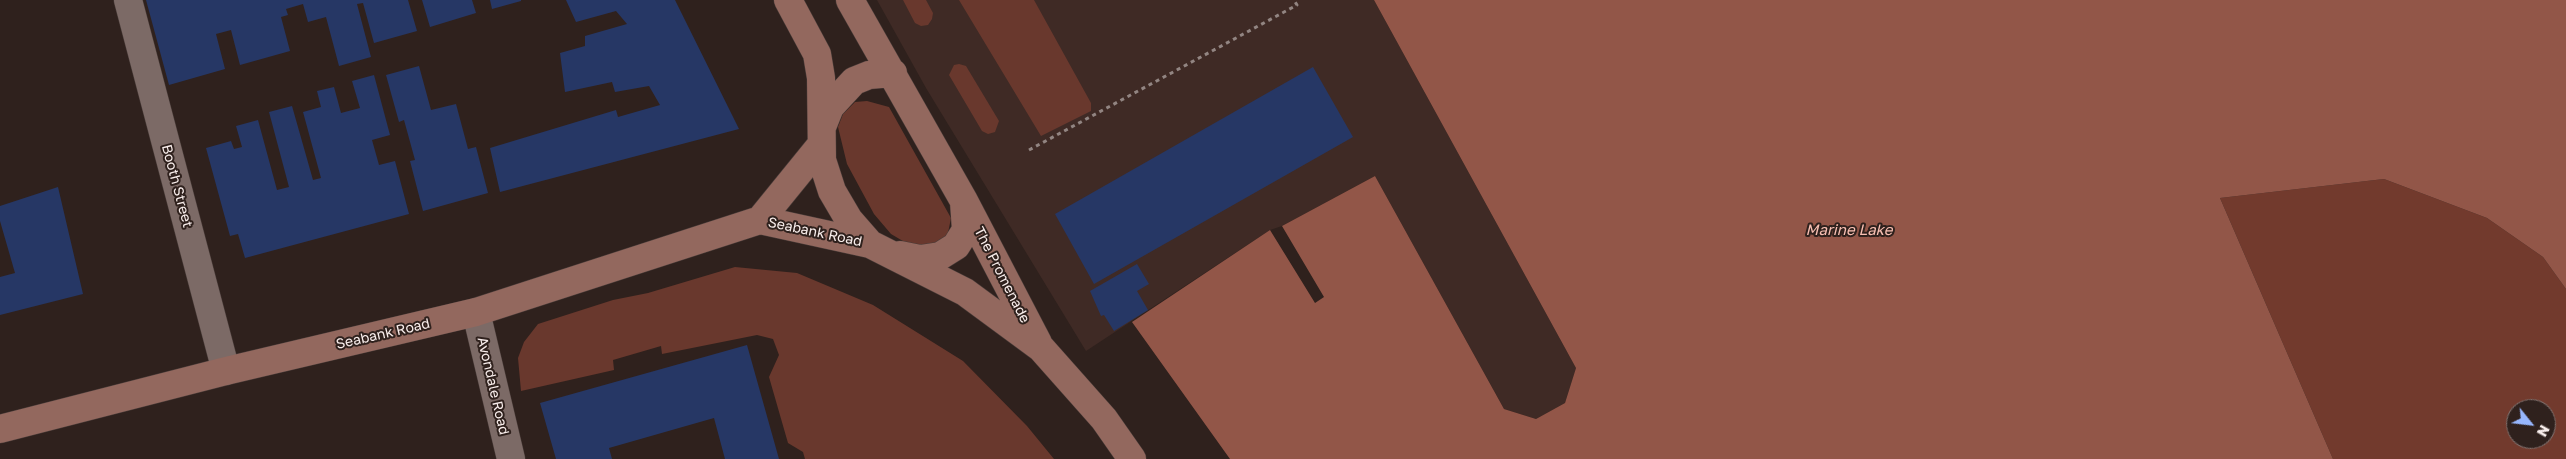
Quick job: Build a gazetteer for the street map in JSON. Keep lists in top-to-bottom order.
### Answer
{
  "streets": {
    "main road": ["Seabank Road", "The Promenade"],
    "street": ["Booth Street", "Avondale Road"]
  },
  "crossings": [
    ["Booth Street", "Seabank Road"],
    ["Seabank Road", "The Promenade"],
    ["Seabank Road", "Avondale Road"]
  ],
  "water": ["Marine Lake"],
  "north": "bottom right"
}
